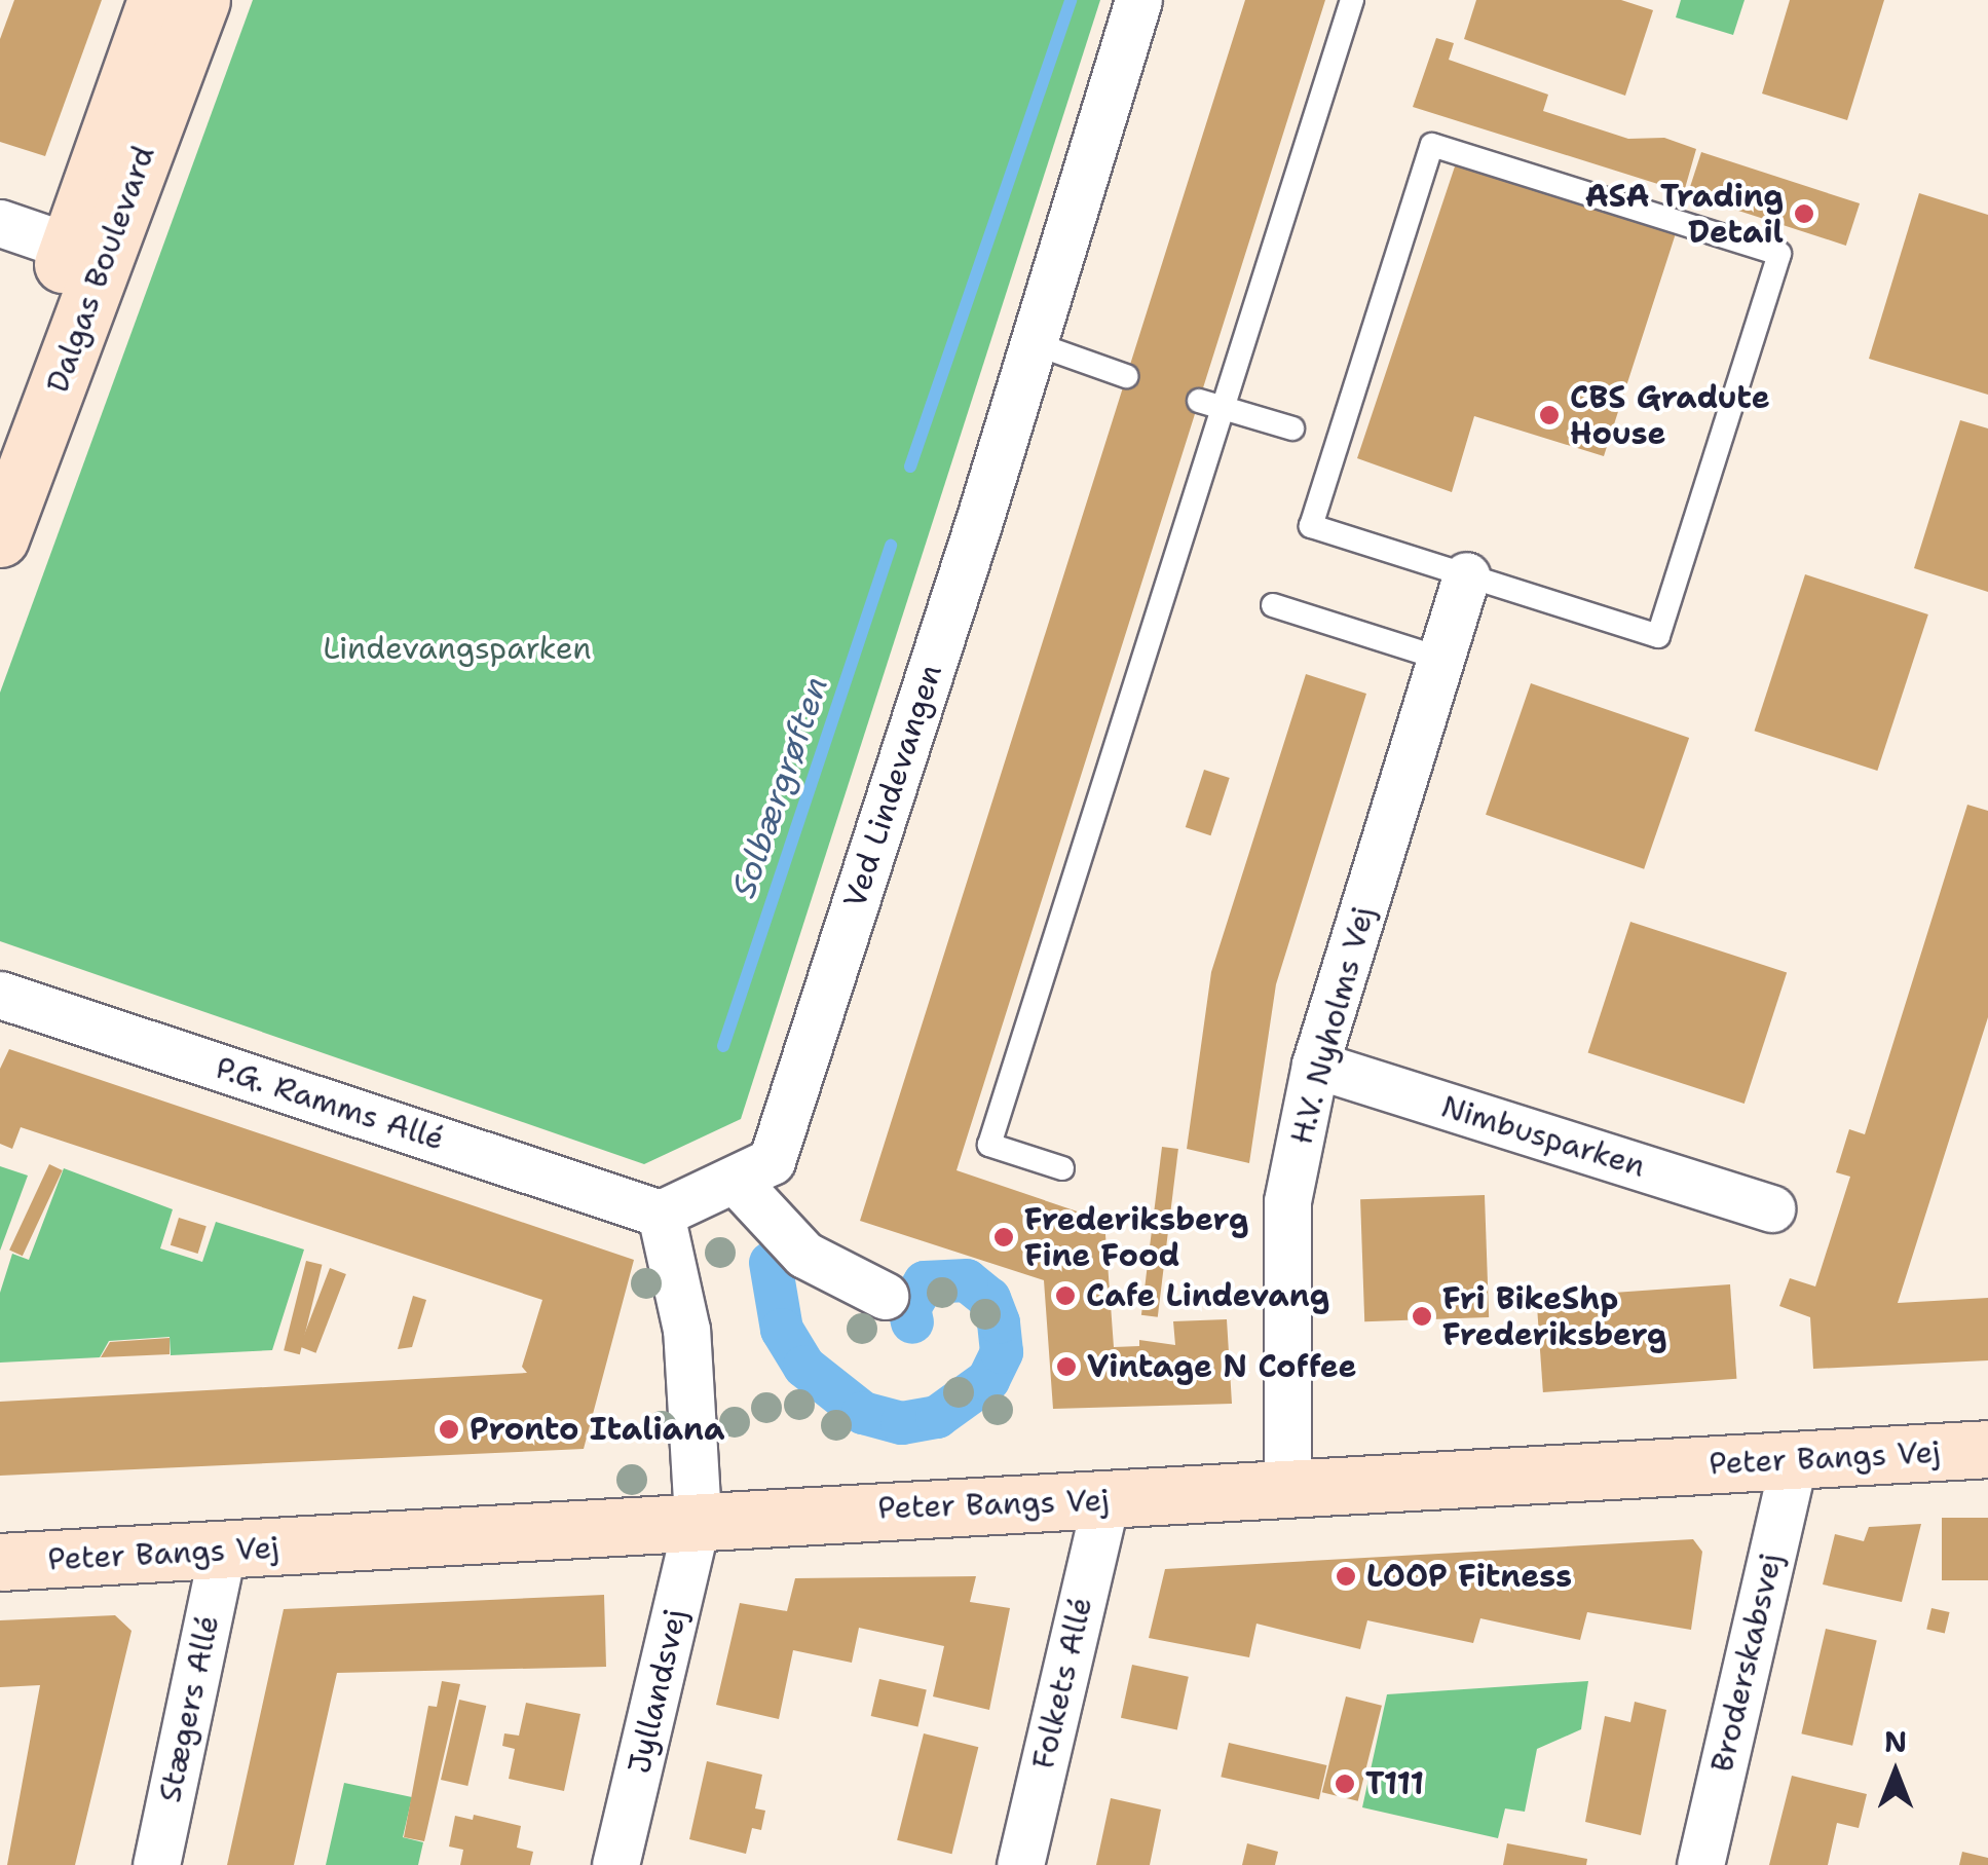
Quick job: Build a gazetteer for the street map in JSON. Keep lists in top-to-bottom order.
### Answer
{
  "streets": {
    "street": [
      "Dalgas Boulevard",
      "Ved Lindevangen",
      "H.V. Nyholms Vej",
      "P.G. Ramms Allé",
      "Nimbusparken",
      "Peter Bangs Vej",
      "Broderskabsvej",
      "Folkets Allé",
      "Jyllandsvej",
      "Stægers Allé"
    ]
  },
  "crossings": [
    ["Ved Lindevangen", "P.G. Ramms Allé"],
    ["H.V. Nyholms Vej", "Nimbusparken"],
    ["H.V. Nyholms Vej", "Peter Bangs Vej"],
    ["Peter Bangs Vej", "Broderskabsvej"],
    ["Peter Bangs Vej", "Folkets Allé"],
    ["Peter Bangs Vej", "Jyllandsvej"],
    ["Peter Bangs Vej", "Stægers Allé"]
  ],
  "water": ["Solbærgrøften"],
  "parks": ["Lindevangsparken"],
  "places": [
    "ASA Trading Detail",
    "CBS Gradute House",
    "Frederiksberg Fine Food",
    "Cafe Lindevang",
    "Fri BikeShp Frederiksberg",
    "Vintage N Coffee",
    "Pronto Italiana",
    "LOOP Fitness",
    "T111"
  ],
  "north": "top"
}
